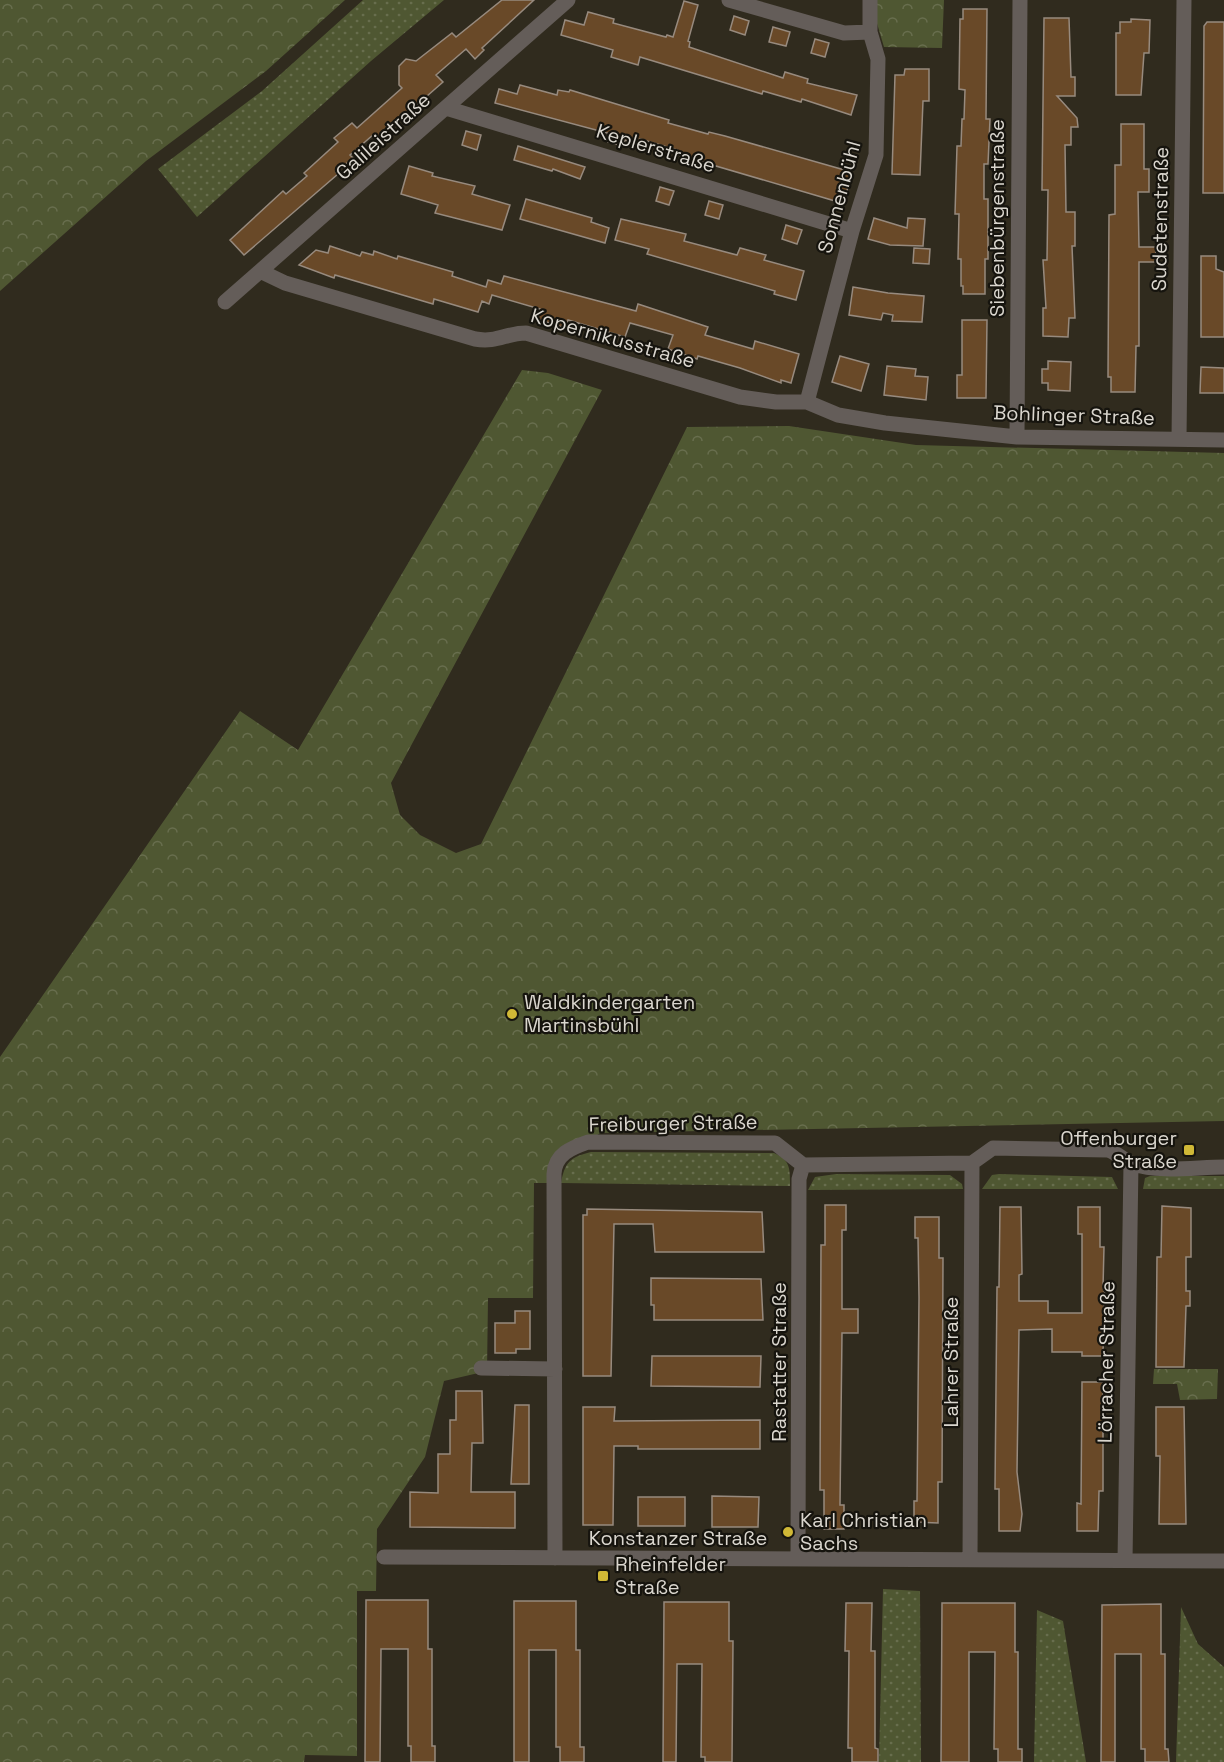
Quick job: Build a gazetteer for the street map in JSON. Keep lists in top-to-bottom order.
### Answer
{
  "streets": {
    "street": [
      "Galileistraße",
      "Keplerstraße",
      "Sonnenbühl",
      "Siebenbürgenstraße",
      "Sudetenstraße",
      "Kopernikusstraße",
      "Bohlinger Straße",
      "Freiburger Straße",
      "Rastatter Straße",
      "Lahrer Straße",
      "Lörracher Straße",
      "Konstanzer Straße"
    ]
  },
  "crossings": [
    ["Galileistraße", "Keplerstraße"],
    ["Galileistraße", "Kopernikusstraße"],
    ["Keplerstraße", "Sonnenbühl"],
    ["Sonnenbühl", "Kopernikusstraße"],
    ["Siebenbürgenstraße", "Bohlinger Straße"],
    ["Sudetenstraße", "Bohlinger Straße"],
    ["Kopernikusstraße", "Bohlinger Straße"],
    ["Freiburger Straße", "Rastatter Straße"],
    ["Rastatter Straße", "Konstanzer Straße"],
    ["Lahrer Straße", "Konstanzer Straße"],
    ["Lörracher Straße", "Konstanzer Straße"]
  ],
  "places": {
    "other": ["Waldkindergarten Martinsbühl", "Karl Christian Sachs"],
    "transit": ["Offenburger Straße", "Rheinfelder Straße"]
  }
}
